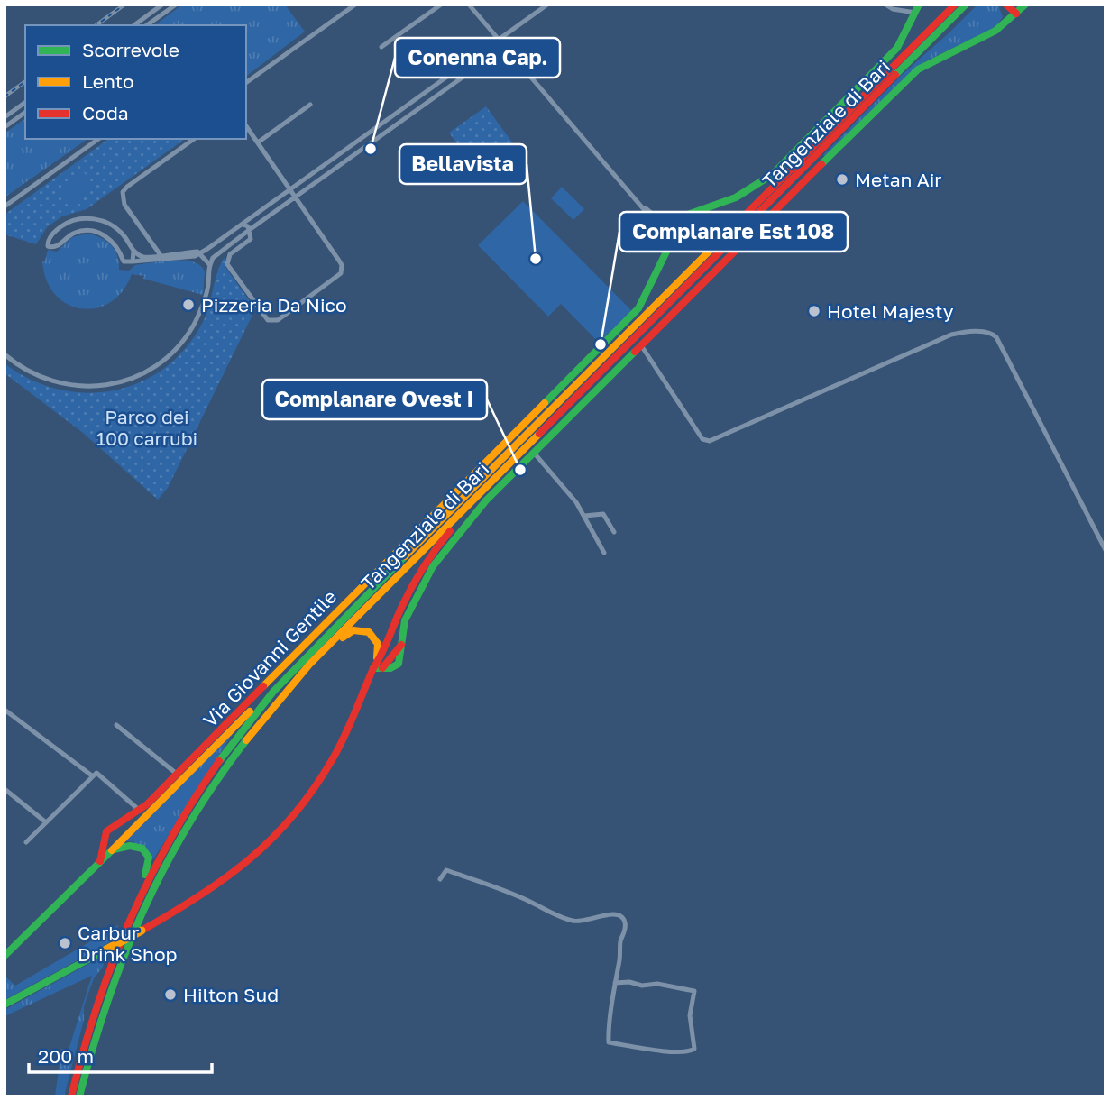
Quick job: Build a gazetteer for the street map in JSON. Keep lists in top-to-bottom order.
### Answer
{
  "streets": {
    "main road": ["Tangenziale di Bari", "Via Giovanni Gentile"]
  },
  "parks": ["Parco dei 100 carrubi"],
  "places": [
    "Conenna Cap.",
    "Metan Air",
    "Bellavista",
    "Pizzeria Da Nico",
    "Hotel Majesty",
    "Complanare Est 108",
    "Complanare Ovest I",
    "Carbur Drink Shop",
    "Hilton Sud"
  ],
  "legend": ["Scorrevole", "Lento", "Coda"],
  "scale_bar": "200 m"
}
